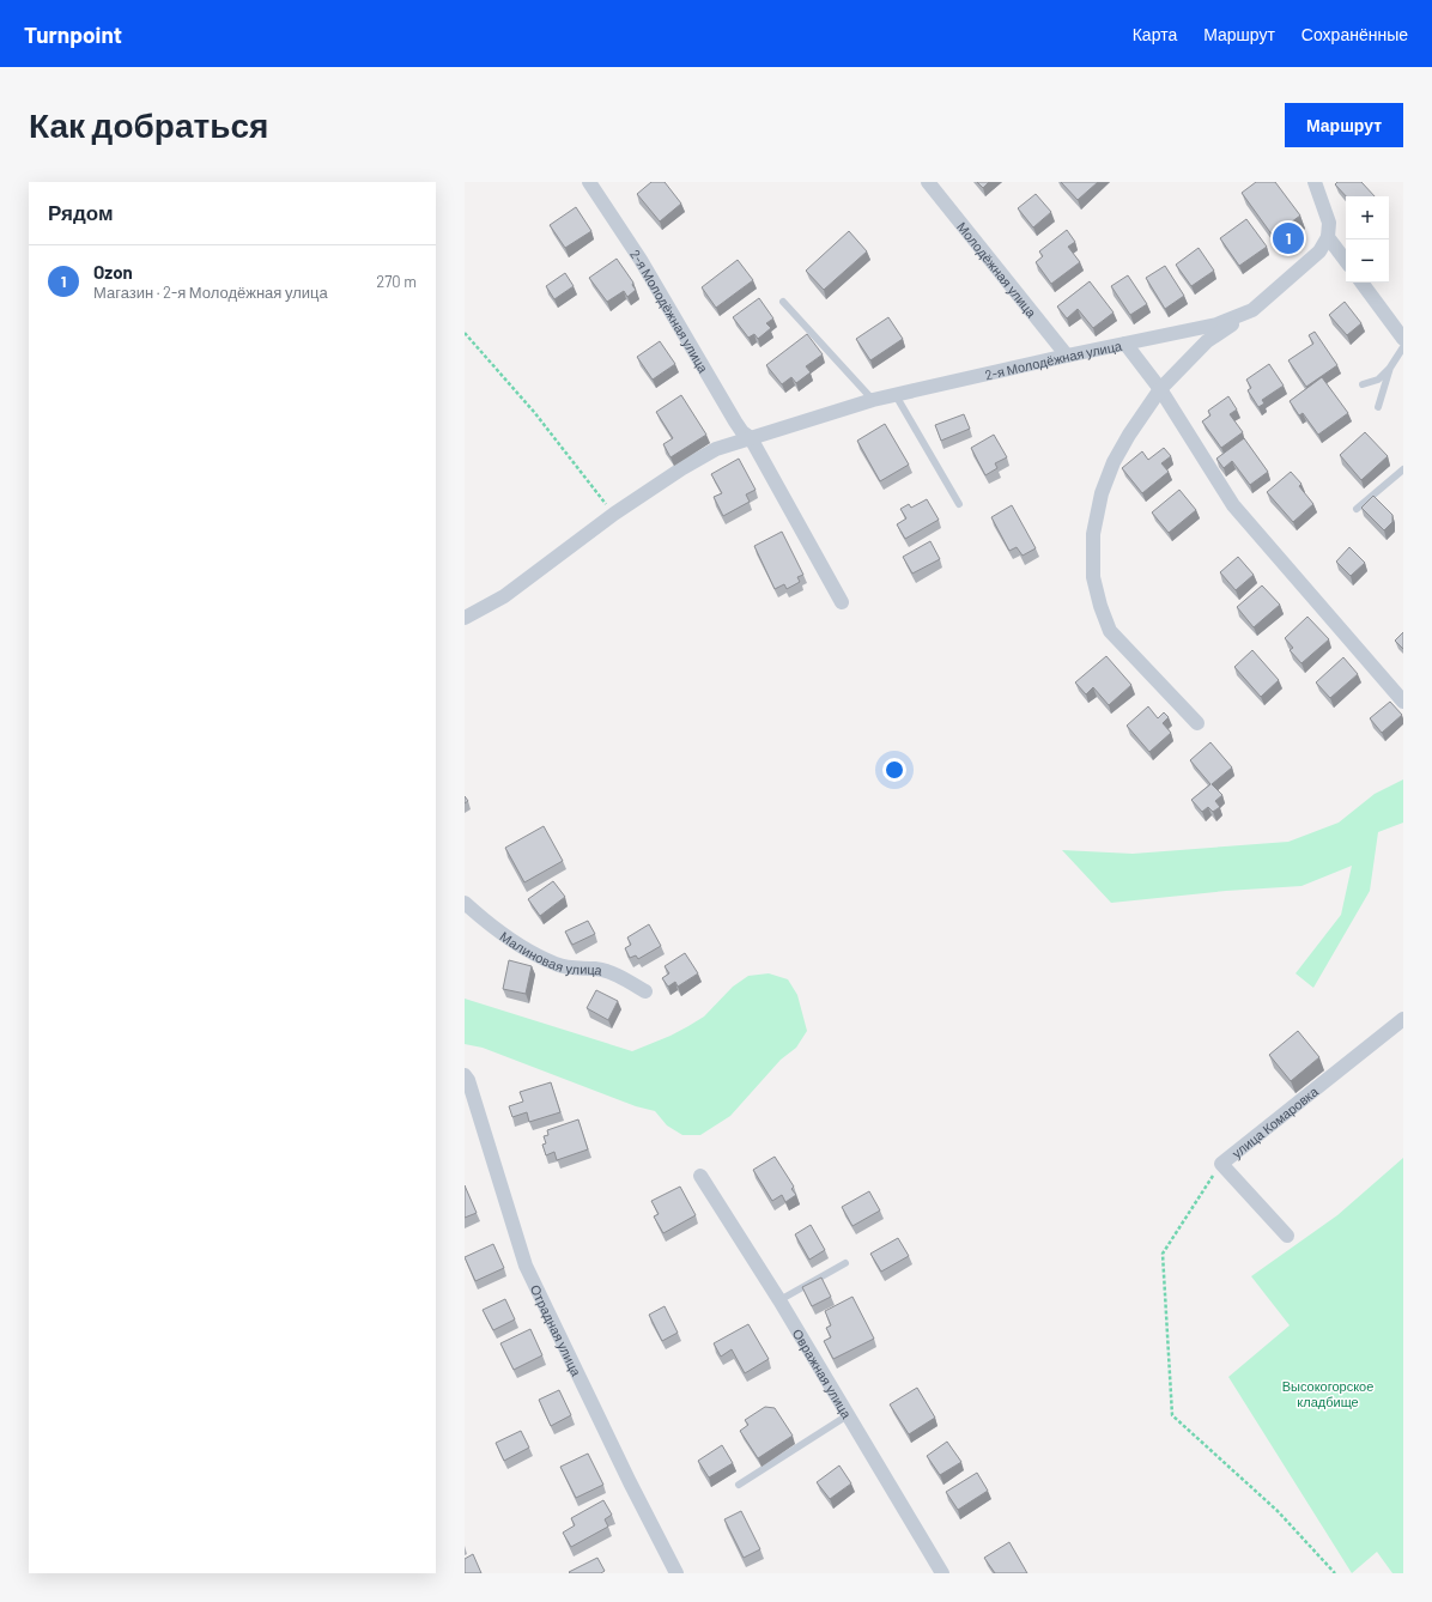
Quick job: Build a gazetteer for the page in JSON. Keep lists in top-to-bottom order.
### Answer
{
  "streets": {
    "street": [
      "Молодёжная улица",
      "2-я Молодёжная улица",
      "Малиновая улица",
      "улица Комаровка",
      "Отрадная улица",
      "Овражная улица"
    ]
  },
  "crossings": [
    ["Молодёжная улица", "2-я Молодёжная улица"]
  ],
  "parks": ["Высокогорское кладбище"],
  "page": {
    "header": "Turnpoint",
    "nav": ["Карта", "Маршрут", "Сохранённые"],
    "buttons": "Маршрут",
    "title": "Как добраться",
    "heading": "Рядом",
    "map_buttons": ["+", "−"],
    "pins": "1",
    "list": [
      {
        "mark": "1",
        "name": "Ozon",
        "note": "Магазин · 2-я Молодёжная улица",
        "value": "270 m"
      }
    ]
  }
}
